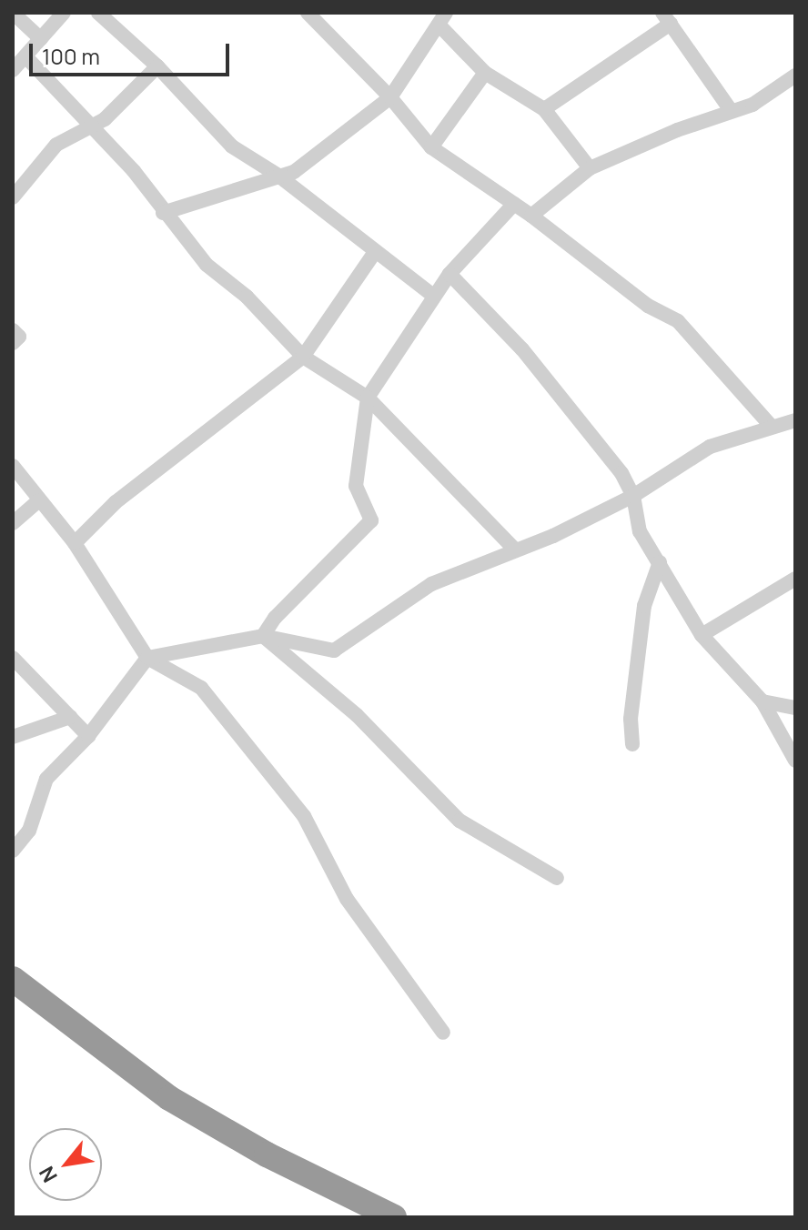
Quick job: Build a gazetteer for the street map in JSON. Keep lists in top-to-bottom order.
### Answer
{
  "scale_bar": "100 m",
  "north": "bottom left"
}
